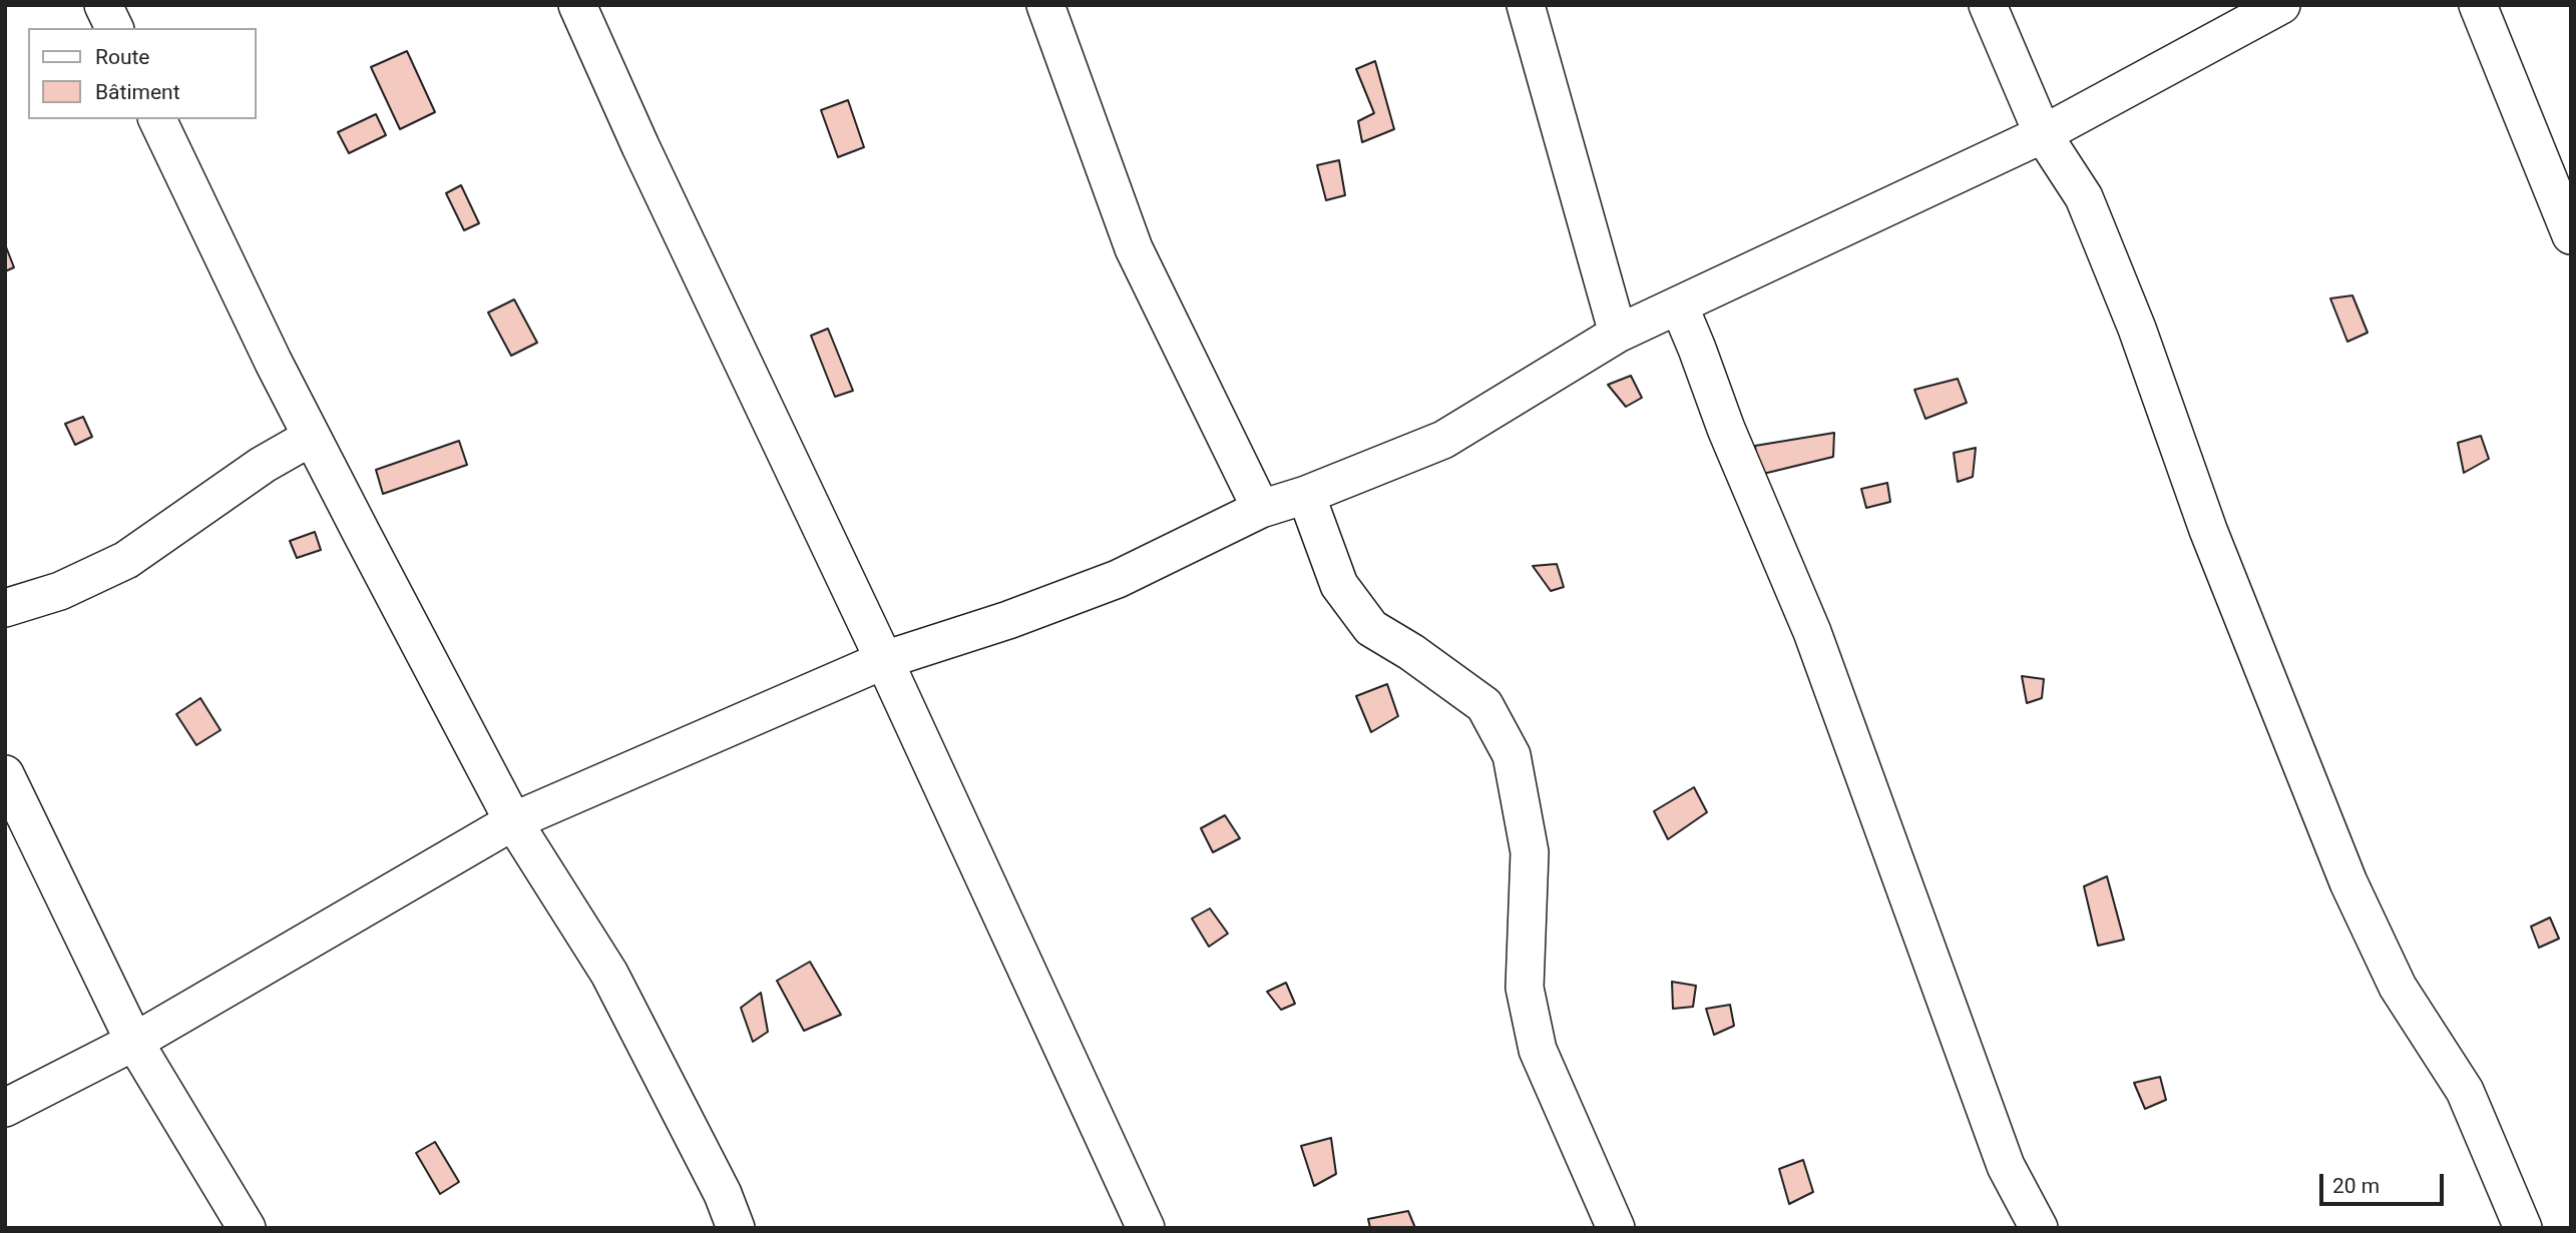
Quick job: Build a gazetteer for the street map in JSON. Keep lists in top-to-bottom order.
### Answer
{
  "legend": ["Route", "Bâtiment"],
  "scale_bar": "20 m"
}
